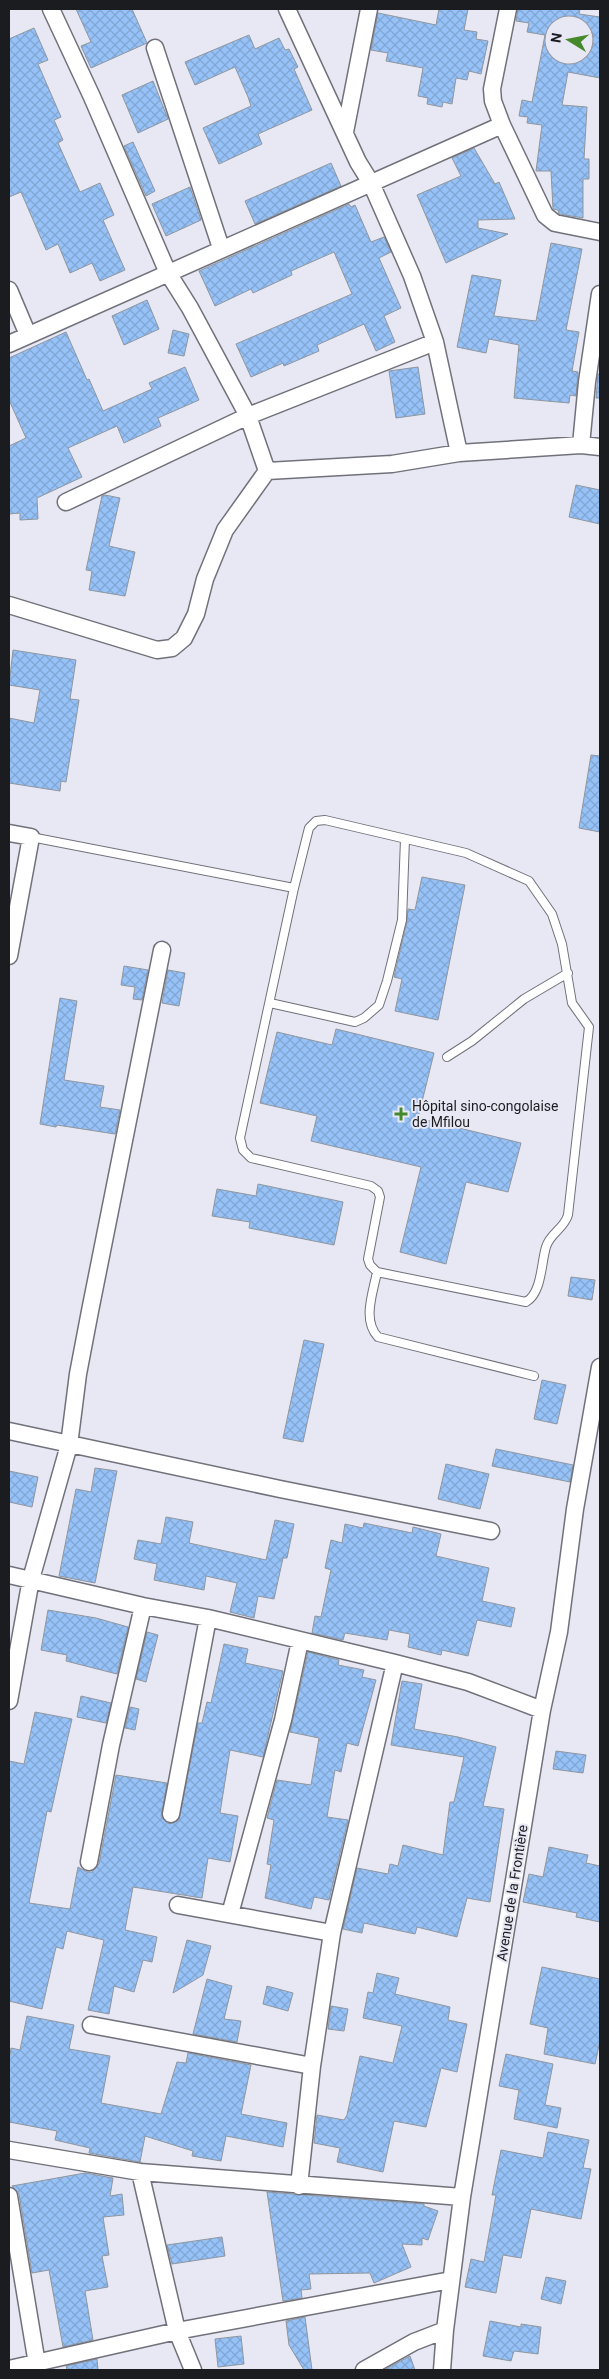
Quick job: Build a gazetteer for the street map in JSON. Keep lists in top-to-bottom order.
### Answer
{
  "streets": {
    "street": ["Avenue de la Frontière"]
  },
  "places": {
    "health": ["Hôpital sino-congolaise de Mfilou"]
  },
  "north": "left"
}
